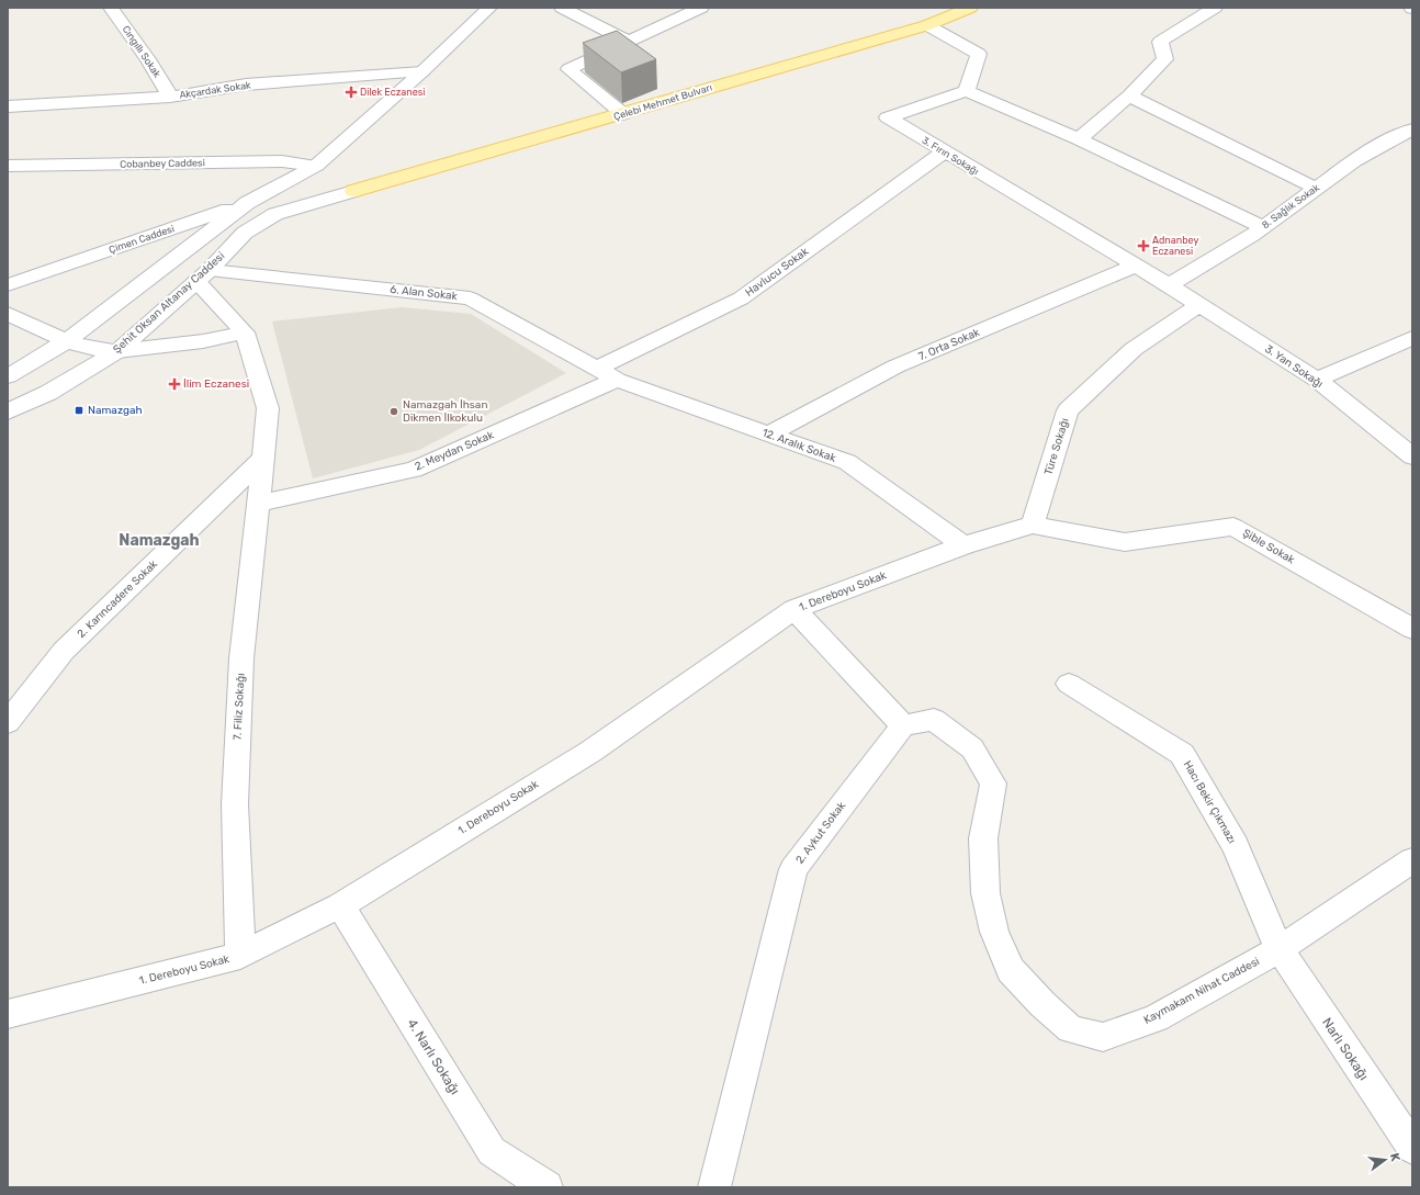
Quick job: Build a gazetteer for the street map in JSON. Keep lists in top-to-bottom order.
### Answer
{
  "streets": {
    "main road": ["Çelebi Mehmet Bulvarı"],
    "street": [
      "Cıngıllı Sokak",
      "Akçardak Sokak",
      "3. Fırın Sokağı",
      "Cobanbey Caddesi",
      "8. Sağlık Sokak",
      "Çimen Caddesi",
      "Havlucu Sokak",
      "6. Alan Sokak",
      "Şehit Oksan Altanay Caddesi",
      "7. Orta Sokak",
      "3. Yan Sokağı",
      "12. Aralık Sokak",
      "Türe Sokağı",
      "2. Meydan Sokak",
      "Şible Sokak",
      "1. Dereboyu Sokak",
      "2. Karıncadere Sokak",
      "7. Filiz Sokağı",
      "Hacı Bekir Çıkmazı",
      "2. Aykut Sokak",
      "Kaymakam Nihat Caddesi",
      "Narlı Sokağı",
      "4. Narlı Sokağı"
    ]
  },
  "crossings": [
    ["Cıngıllı Sokak", "Akçardak Sokak"],
    ["Çelebi Mehmet Bulvarı", "Şehit Oksan Altanay Caddesi"],
    ["3. Fırın Sokağı", "8. Sağlık Sokak"],
    ["3. Fırın Sokağı", "Havlucu Sokak"],
    ["3. Fırın Sokağı", "7. Orta Sokak"],
    ["3. Fırın Sokağı", "3. Yan Sokağı"],
    ["8. Sağlık Sokak", "3. Yan Sokağı"],
    ["Havlucu Sokak", "6. Alan Sokak"],
    ["6. Alan Sokak", "Şehit Oksan Altanay Caddesi"],
    ["6. Alan Sokak", "12. Aralık Sokak"],
    ["6. Alan Sokak", "2. Meydan Sokak"],
    ["7. Orta Sokak", "12. Aralık Sokak"],
    ["3. Yan Sokağı", "Türe Sokağı"],
    ["12. Aralık Sokak", "2. Meydan Sokak"],
    ["12. Aralık Sokak", "1. Dereboyu Sokak"],
    ["Türe Sokağı", "Şible Sokak"],
    ["2. Meydan Sokak", "7. Filiz Sokağı"],
    ["1. Dereboyu Sokak", "7. Filiz Sokağı"],
    ["1. Dereboyu Sokak", "4. Narlı Sokağı"],
    ["2. Karıncadere Sokak", "7. Filiz Sokağı"],
    ["Hacı Bekir Çıkmazı", "Kaymakam Nihat Caddesi"],
    ["Hacı Bekir Çıkmazı", "Narlı Sokağı"],
    ["2. Aykut Sokak", "Kaymakam Nihat Caddesi"],
    ["Kaymakam Nihat Caddesi", "Narlı Sokağı"]
  ],
  "districts": ["Namazgah"],
  "places": {
    "health": ["Dilek Eczanesi", "Adnanbey Eczanesi", "İlim Eczanesi"],
    "transit": ["Namazgah"],
    "other": ["Namazgah İhsan Dikmen İlkokulu"]
  },
  "north": "right"
}
